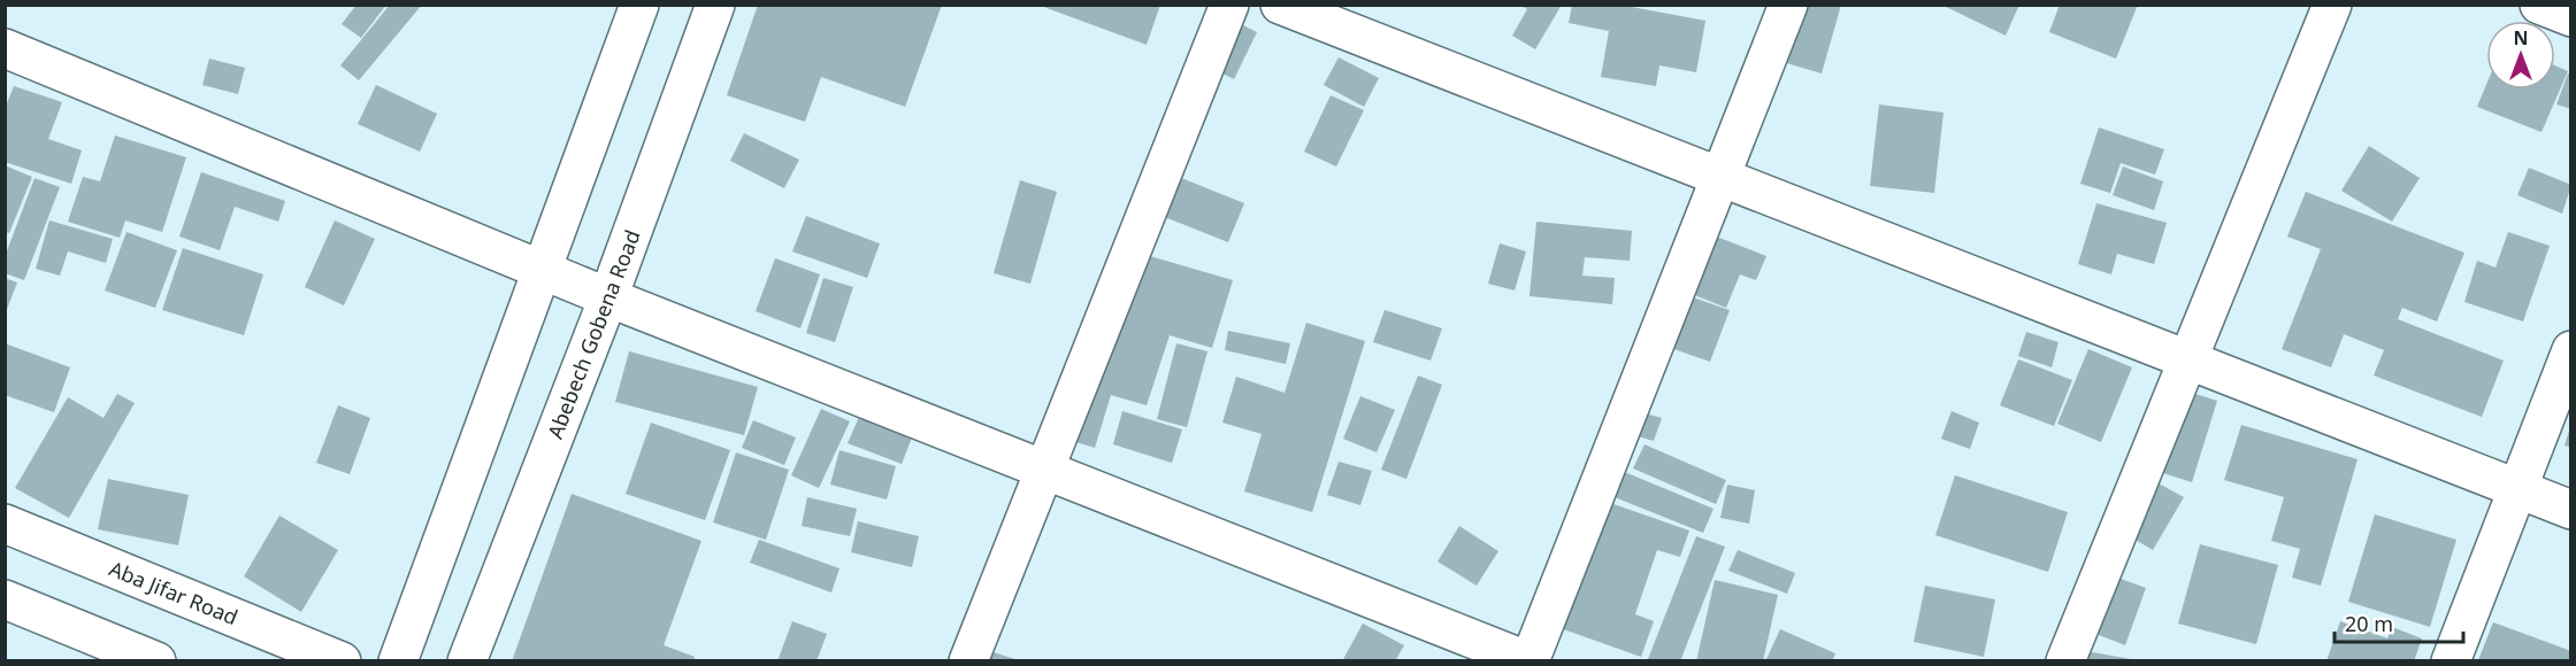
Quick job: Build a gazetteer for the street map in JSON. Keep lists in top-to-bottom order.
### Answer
{
  "streets": {
    "street": ["Abebech Gobena Road", "Aba Jifar Road"]
  },
  "scale_bar": "20 m",
  "north": "top"
}
